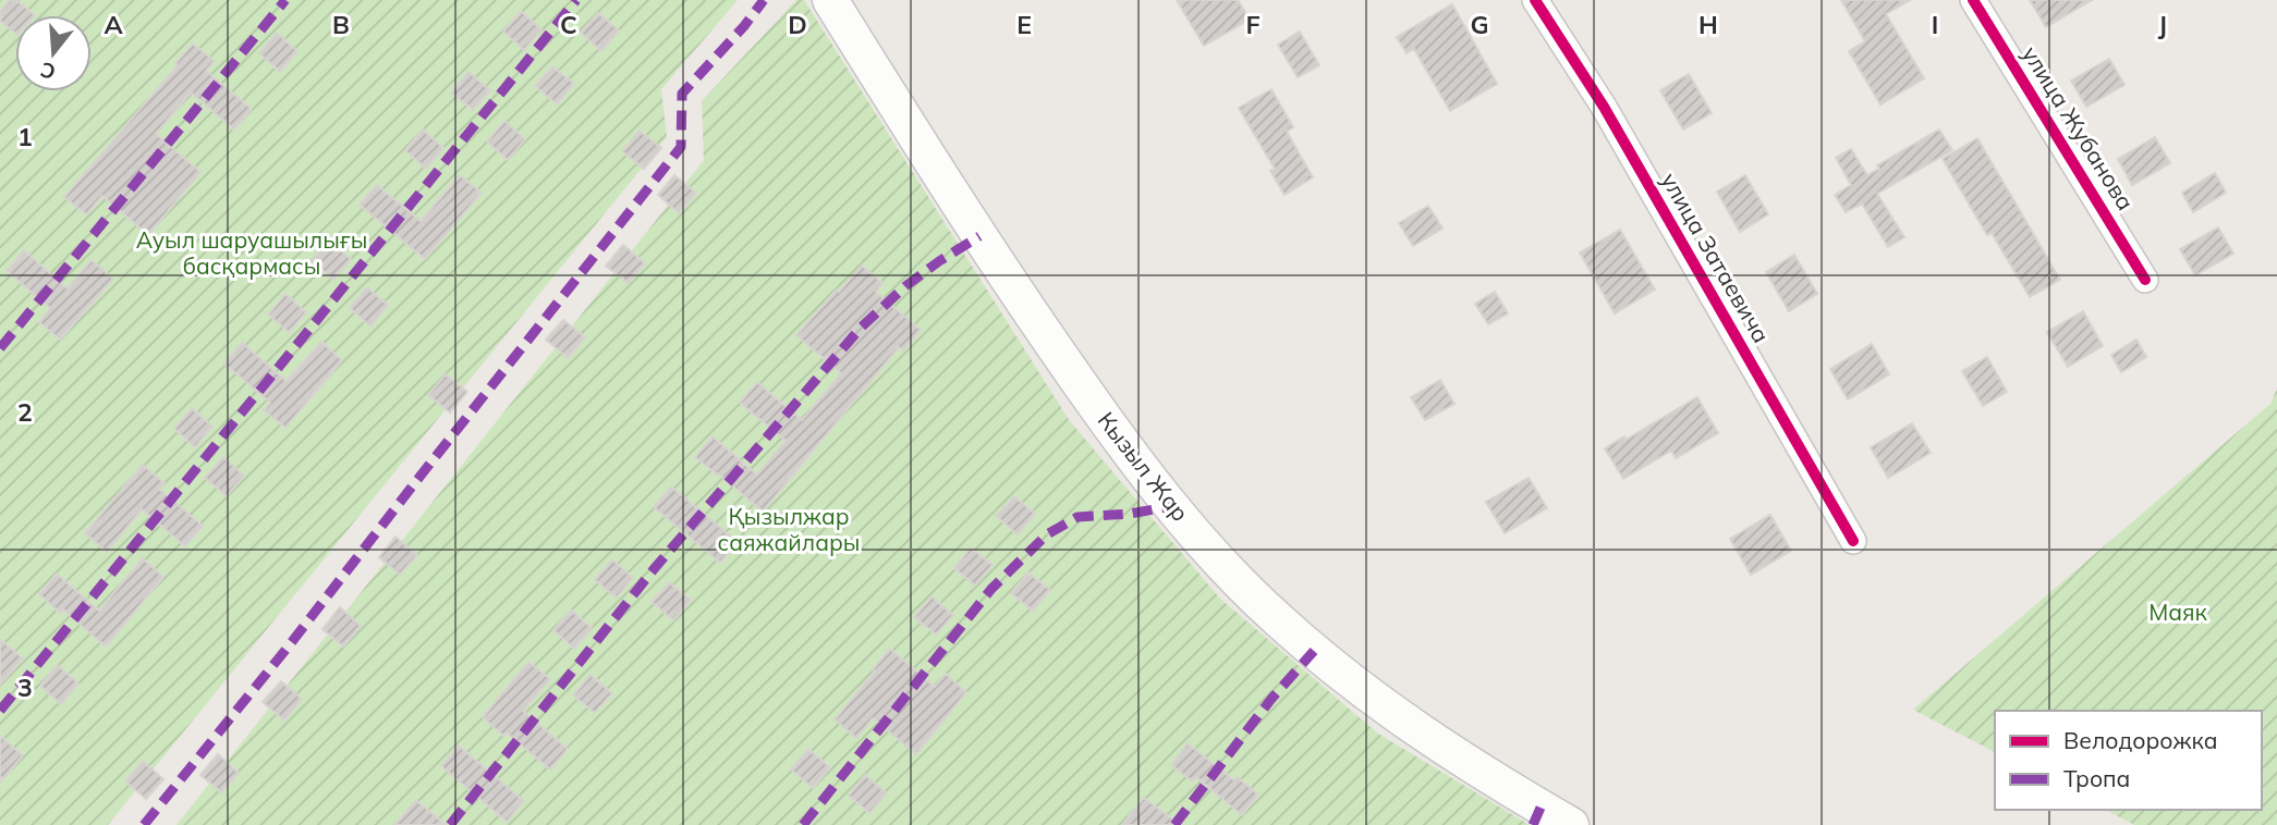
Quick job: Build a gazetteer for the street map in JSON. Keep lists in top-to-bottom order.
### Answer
{
  "streets": {
    "main road": ["Кызыл Жар"],
    "street": ["улица Жубанова", "улица Затаевича"]
  },
  "parks": ["Ауыл шаруашылығы басқармасы", "Қызылжар саяжайлары", "Маяк"],
  "legend": ["Велодорожка", "Тропа"],
  "north": "bottom",
  "grid": {
    "columns": [
      "A",
      "B",
      "C",
      "D",
      "E",
      "F",
      "G",
      "H",
      "I",
      "J"
    ],
    "rows": ["1", "2", "3"]
  }
}
